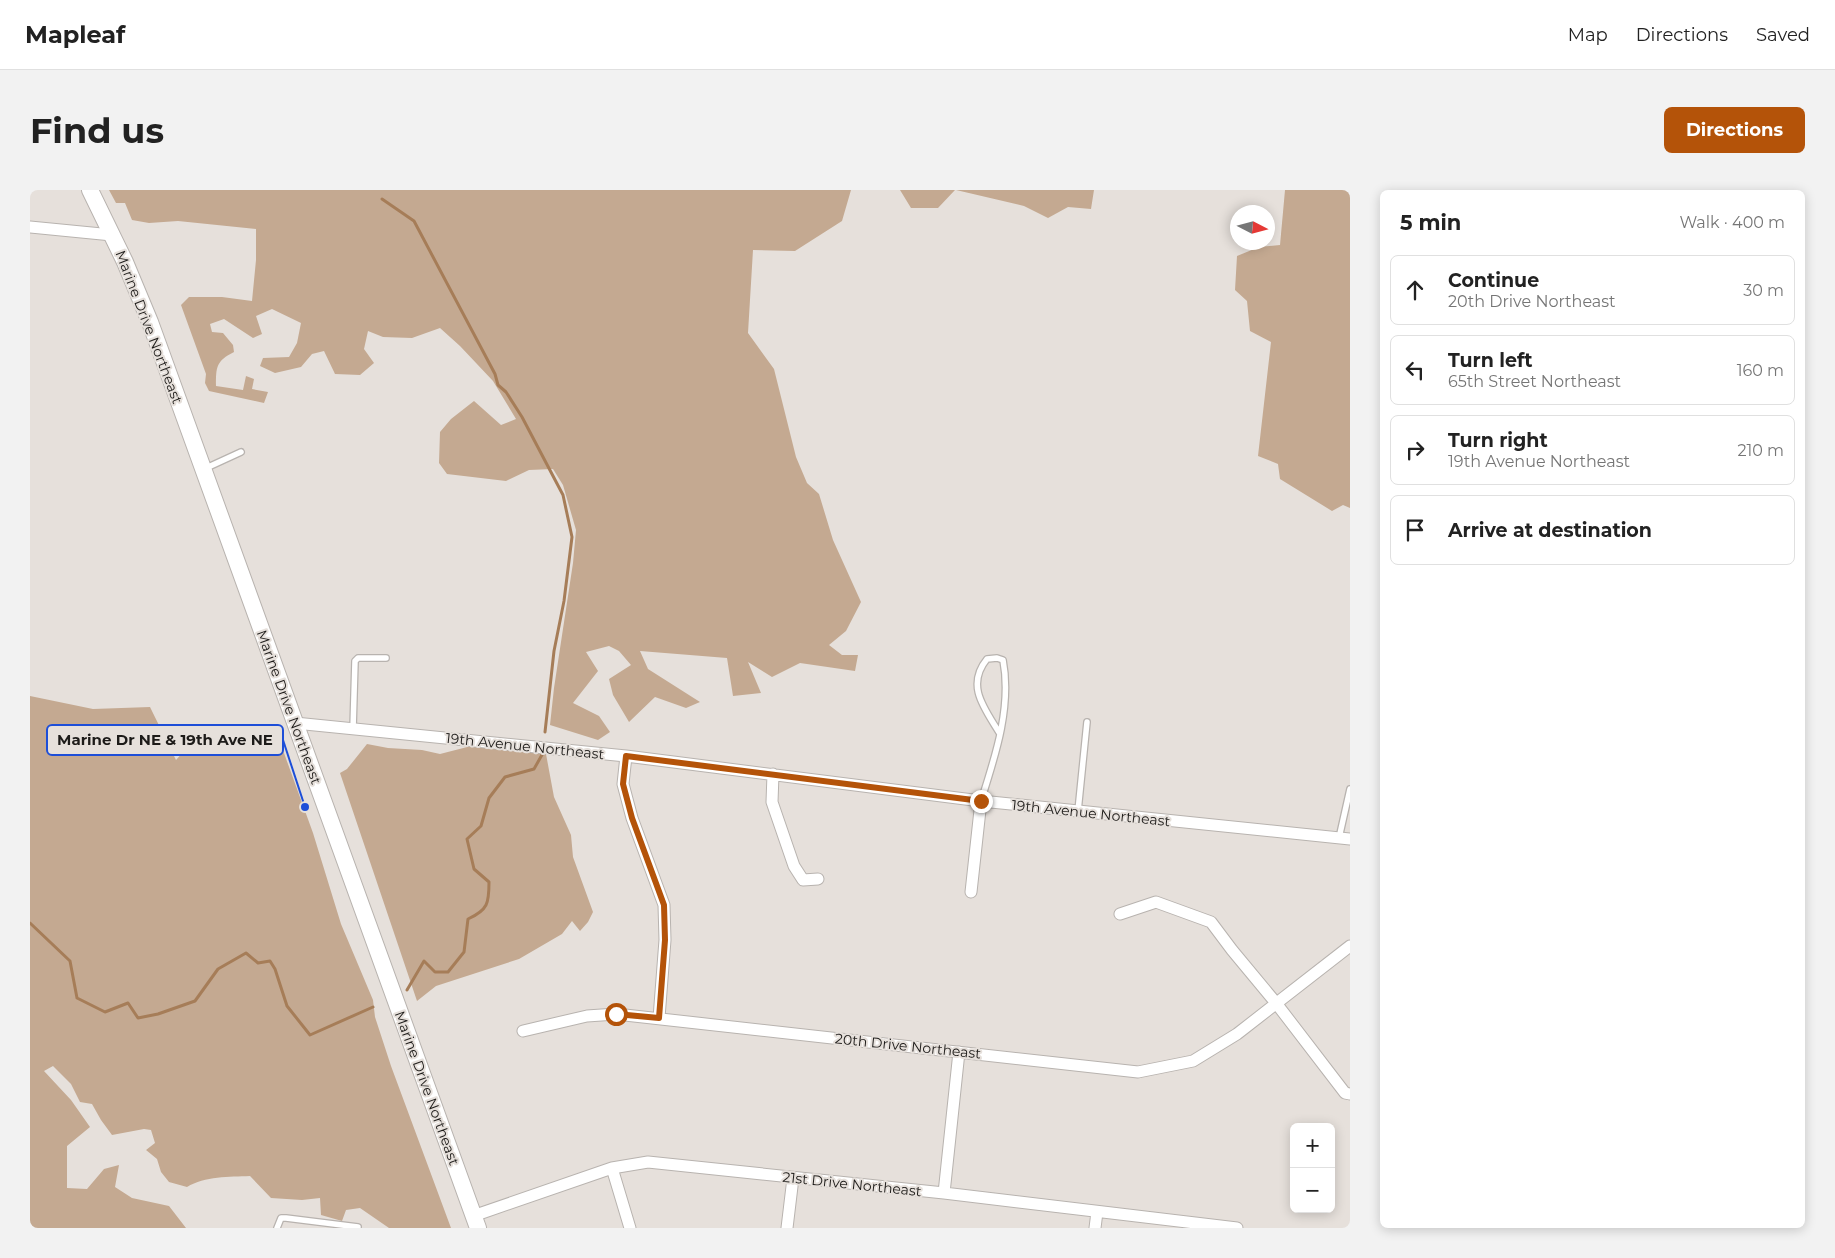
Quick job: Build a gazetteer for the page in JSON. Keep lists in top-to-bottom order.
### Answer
{
  "streets": {
    "main road": ["Marine Drive Northeast"],
    "street": ["19th Avenue Northeast", "20th Drive Northeast", "21st Drive Northeast"]
  },
  "crossings": [
    ["Marine Drive Northeast", "19th Avenue Northeast"],
    ["Marine Drive Northeast", "21st Drive Northeast"]
  ],
  "places": ["Marine Dr NE & 19th Ave NE"],
  "north": "right",
  "page": {
    "header": "Mapleaf",
    "nav": ["Map", "Directions", "Saved"],
    "buttons": "Directions",
    "title": "Find us",
    "heading": ["5 min", "Walk · 400 m"],
    "list": [
      ["Continue", "20th Drive Northeast", "30 m"],
      ["Turn left", "65th Street Northeast", "160 m"],
      ["Turn right", "19th Avenue Northeast", "210 m"],
      "Arrive at destination"
    ],
    "map_buttons": ["+", "−"]
  }
}
